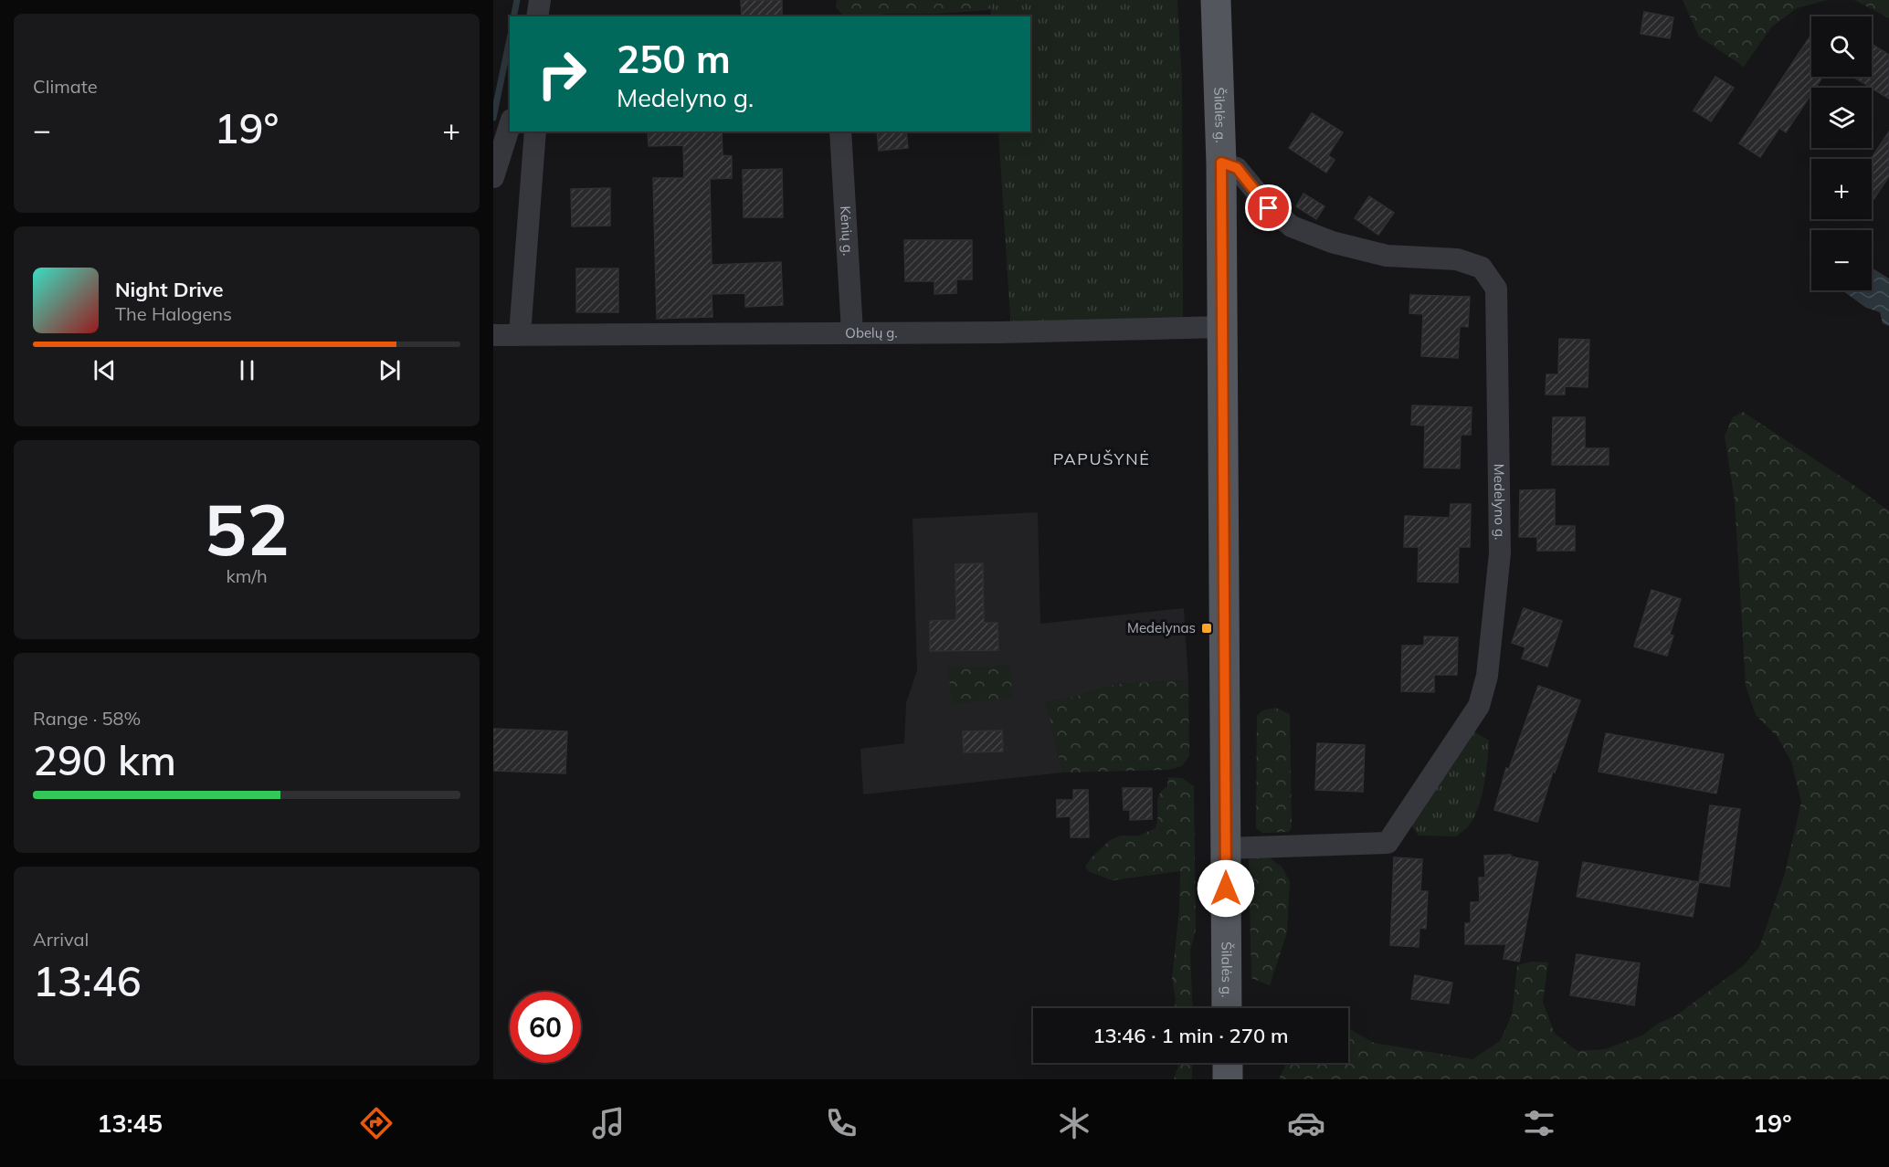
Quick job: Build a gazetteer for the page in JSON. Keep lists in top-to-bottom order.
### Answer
{
  "streets": {
    "main road": ["Šilalės g."],
    "street": ["Kėnių g.", "Obelų g.", "Medelyno g."]
  },
  "crossings": [
    ["Šilalės g.", "Obelų g."],
    ["Šilalės g.", "Medelyno g."],
    ["Kėnių g.", "Obelų g."]
  ],
  "districts": ["PAPUŠYNĖ"],
  "places": {
    "transit": ["Medelynas"]
  },
  "page": {
    "tile": [
      "Climate",
      ["52", "km/h"],
      ["Range · 58%", "290 km"],
      ["Arrival", "13:46"]
    ],
    "map_buttons": ["+", "−"],
    "turn": ["250 m", "Medelyno g."],
    "heat": ["−", "19°", "+"],
    "song": ["Night Drive", "The Halogens"],
    "limit": "60",
    "trip": "13:46 · 1 min · 270 m",
    "tabs": ["13:45", "19°"]
  }
}
